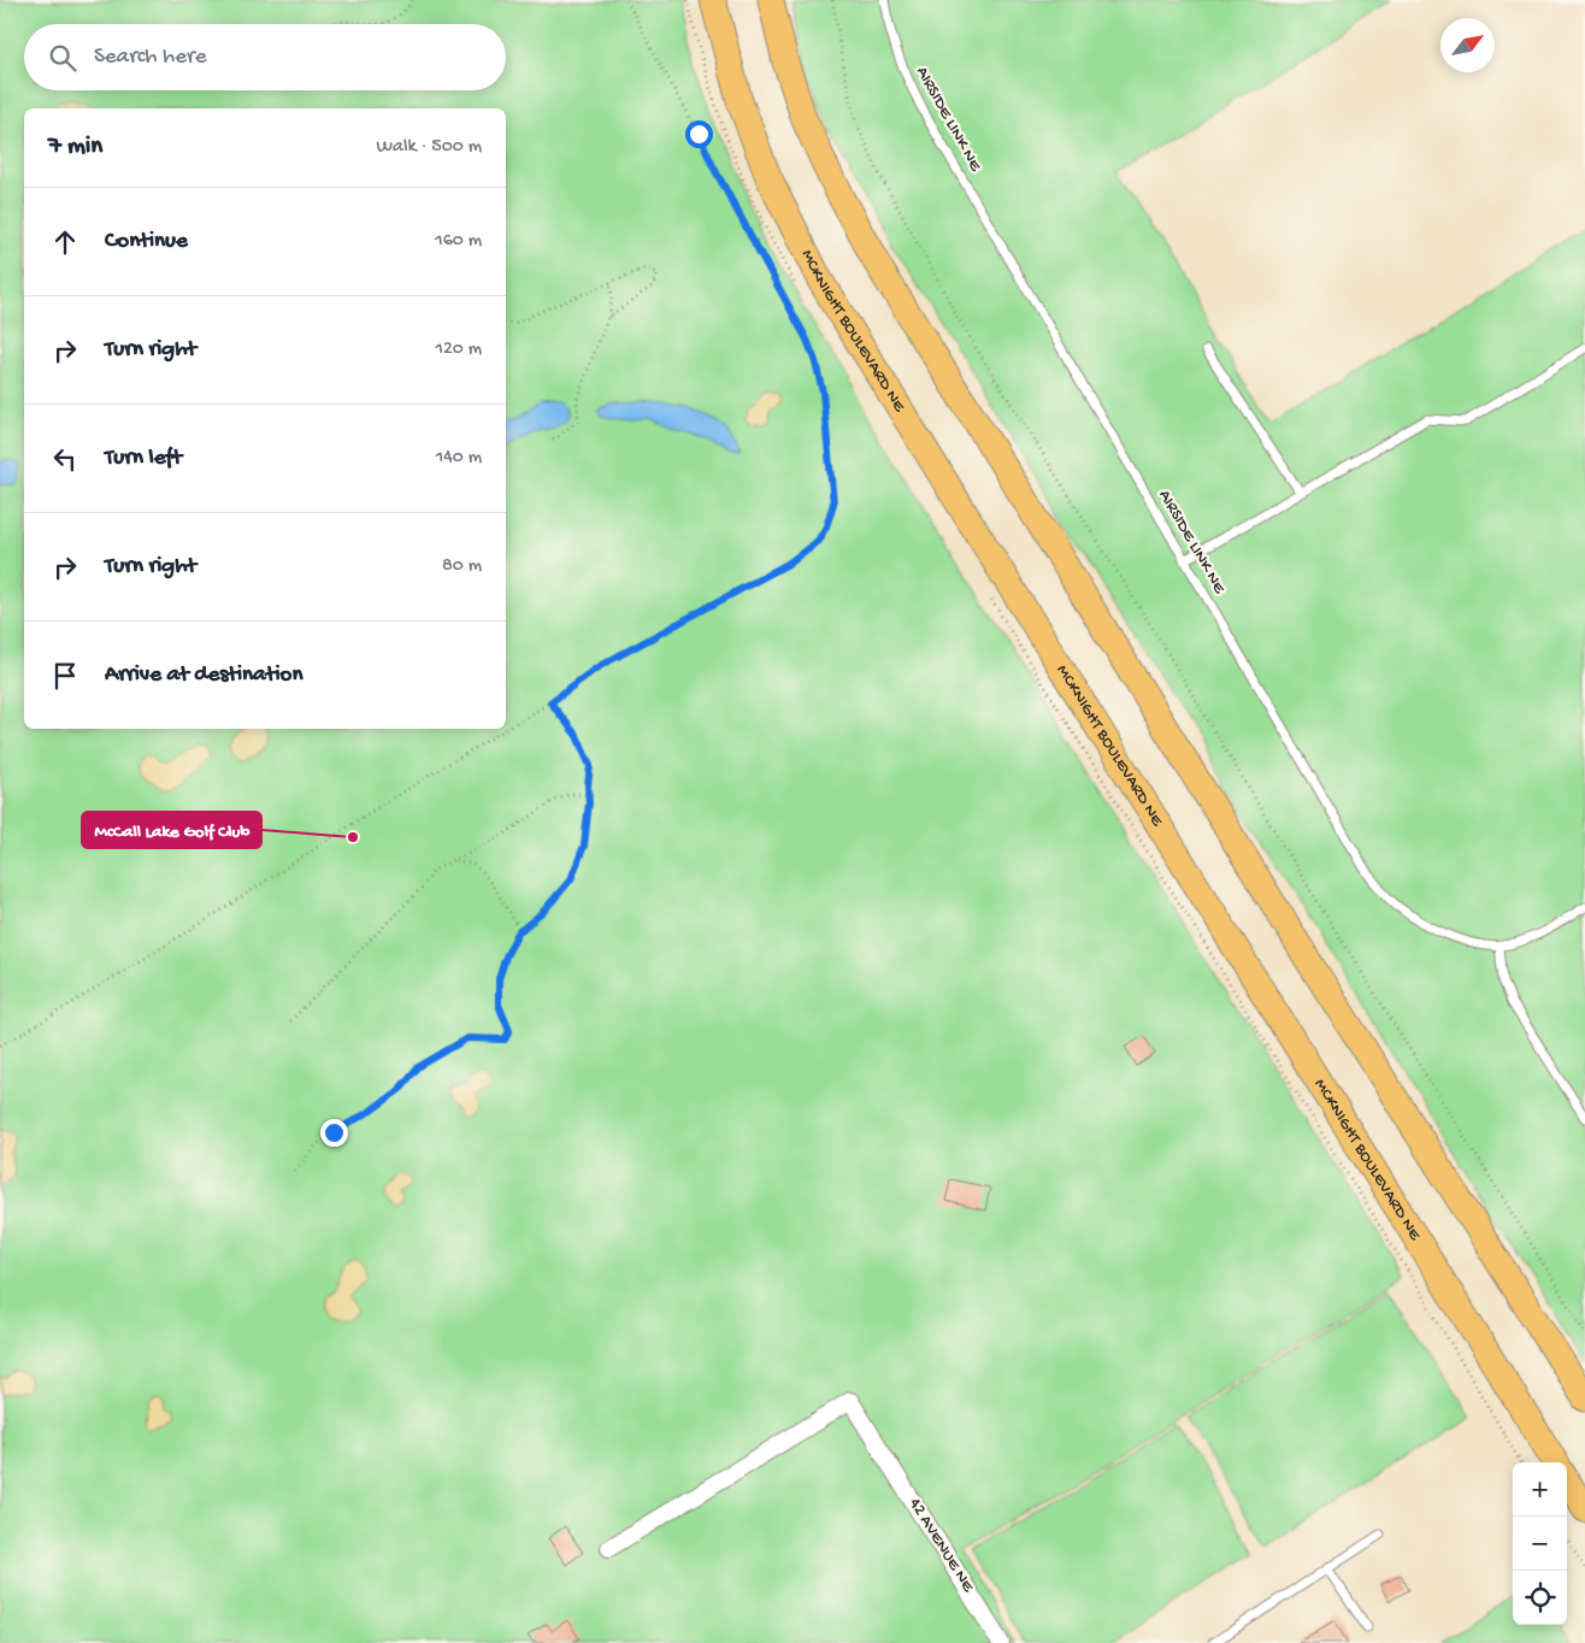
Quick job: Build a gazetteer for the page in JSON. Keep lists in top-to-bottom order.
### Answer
{
  "streets": {
    "main road": ["MCKNIGHT BOULEVARD NE"],
    "street": ["42 AVENUE NE"],
    "lane": ["AIRSIDE LINK NE"]
  },
  "places": ["McCall Lake Golf Club"],
  "north": "top right",
  "page": {
    "search": "Search here",
    "heading": ["7 min", "Walk · 500 m"],
    "list": [
      ["Continue", "160 m"],
      ["Turn right", "120 m"],
      ["Turn left", "140 m"],
      ["Turn right", "80 m"],
      "Arrive at destination"
    ],
    "map_buttons": ["+", "−"]
  }
}
